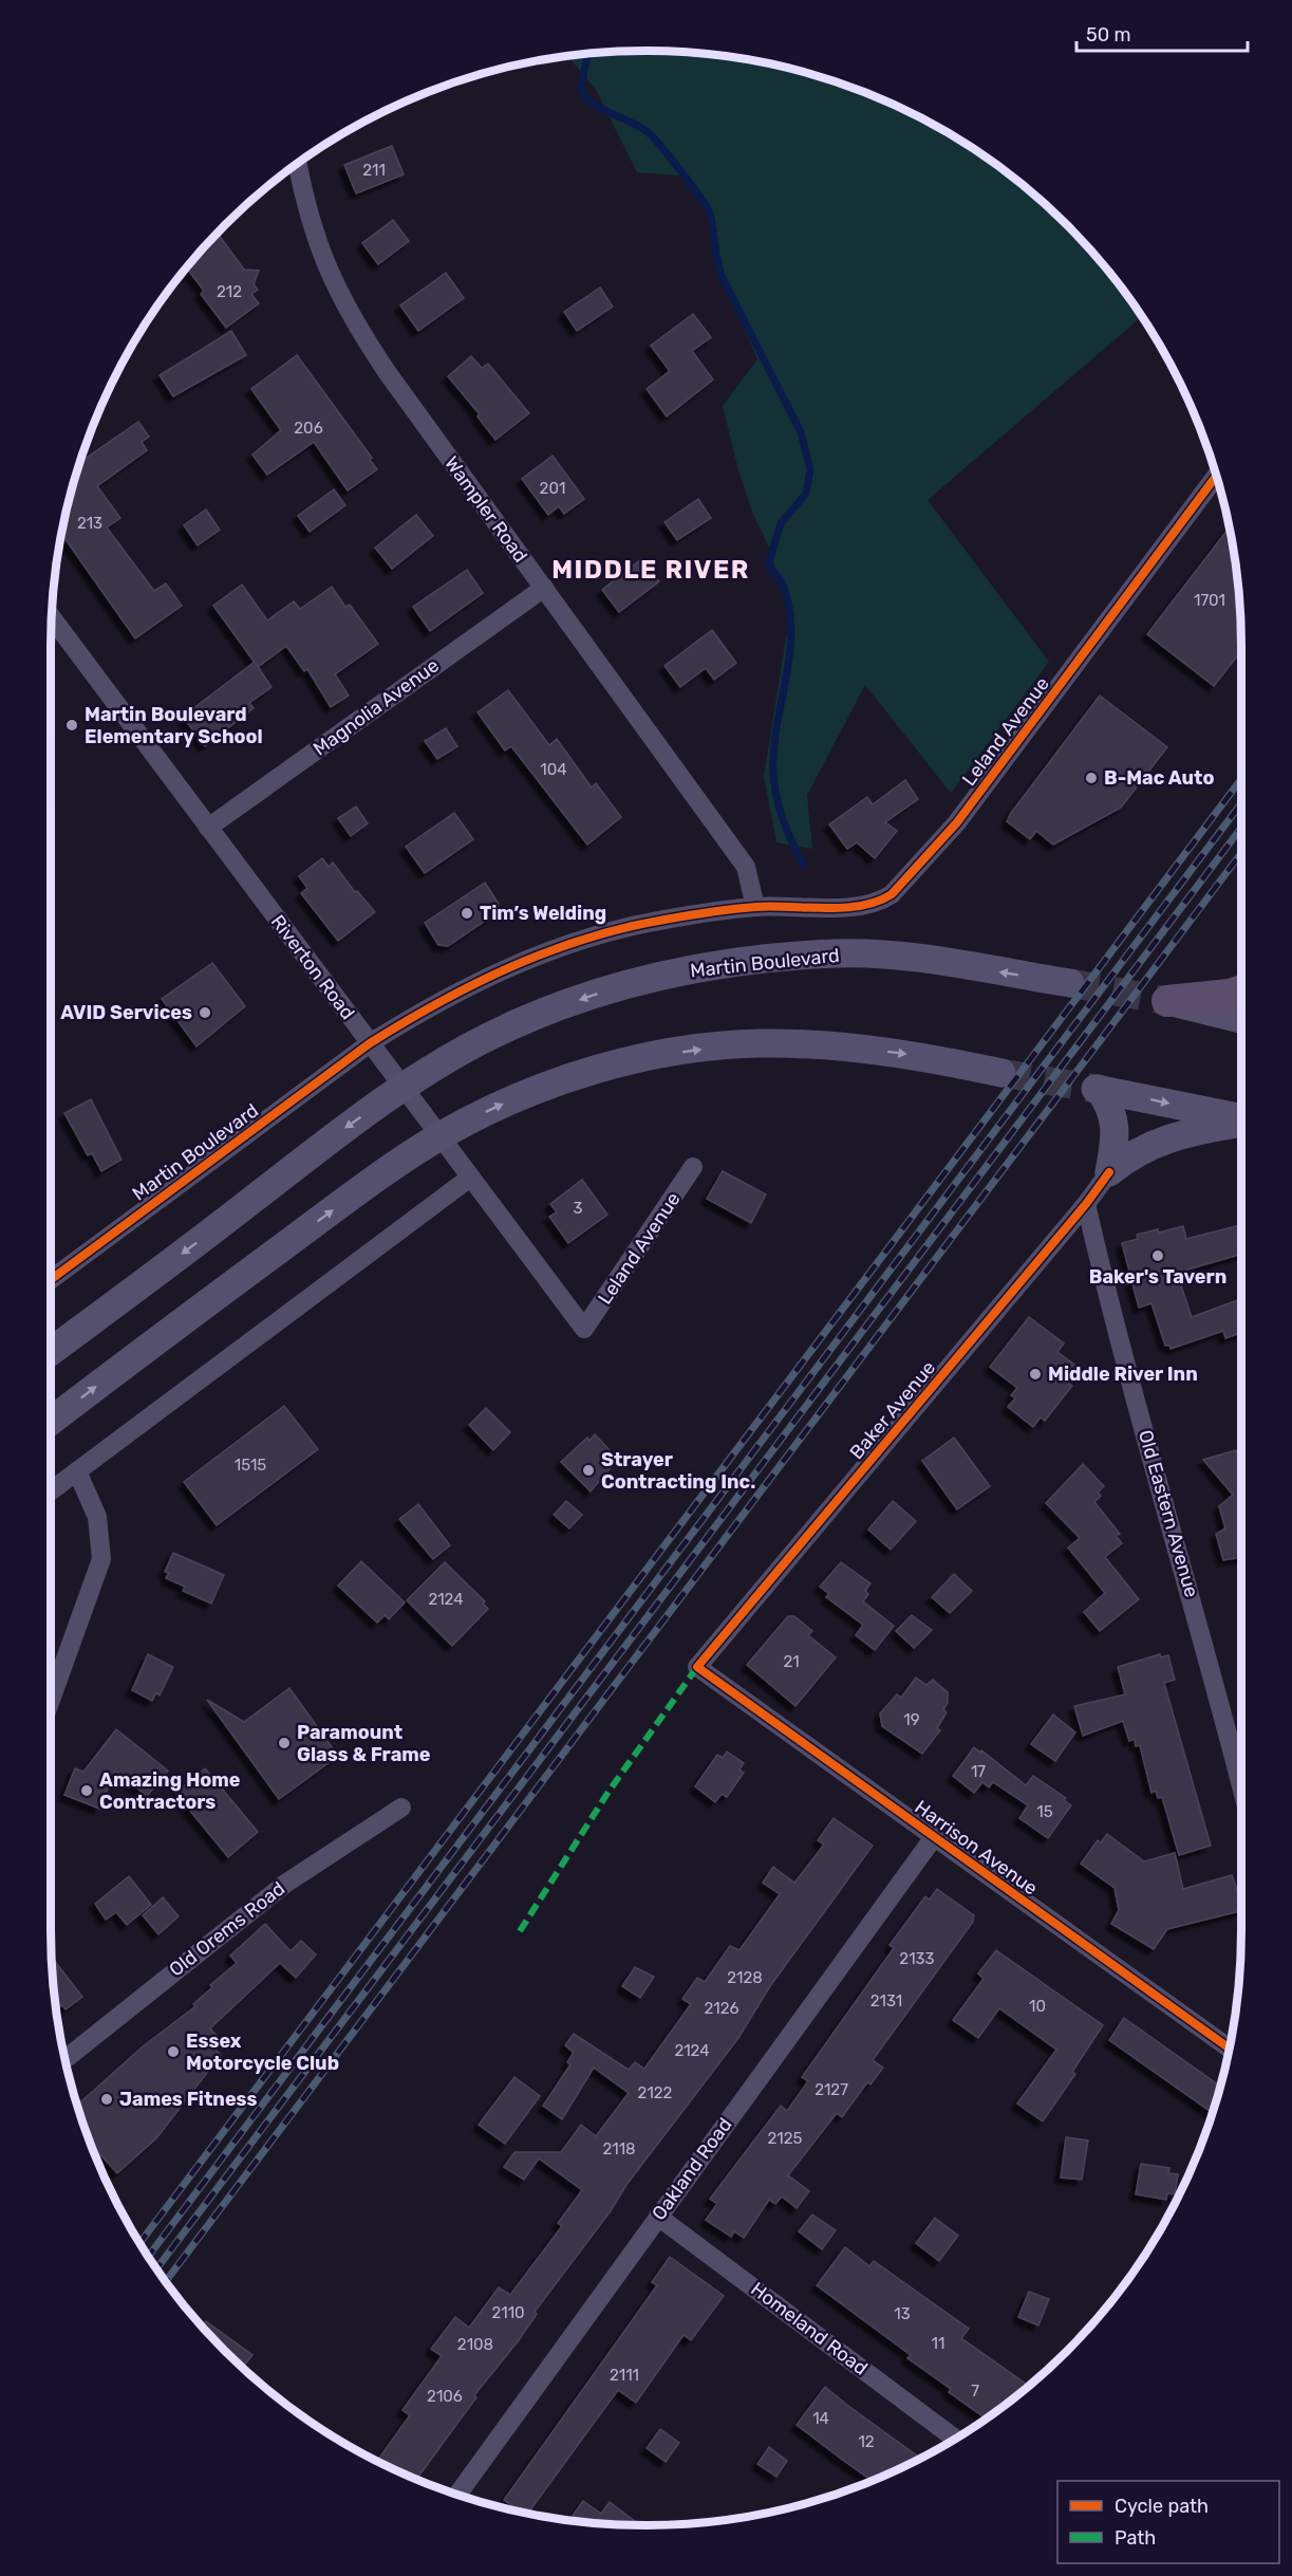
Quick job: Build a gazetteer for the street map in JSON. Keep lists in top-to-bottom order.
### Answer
{
  "streets": {
    "main road": ["Martin Boulevard"],
    "street": [
      "Wampler Road",
      "Magnolia Avenue",
      "Leland Avenue",
      "Riverton Road",
      "Baker Avenue",
      "Old Eastern Avenue",
      "Harrison Avenue",
      "Old Orems Road",
      "Oakland Road",
      "Homeland Road"
    ]
  },
  "crossings": [
    ["Wampler Road", "Magnolia Avenue"],
    ["Wampler Road", "Leland Avenue"],
    ["Magnolia Avenue", "Riverton Road"],
    ["Leland Avenue", "Martin Boulevard"],
    ["Leland Avenue", "Riverton Road"],
    ["Martin Boulevard", "Riverton Road"],
    ["Baker Avenue", "Old Eastern Avenue"],
    ["Baker Avenue", "Harrison Avenue"],
    ["Harrison Avenue", "Oakland Road"],
    ["Oakland Road", "Homeland Road"]
  ],
  "districts": ["MIDDLE RIVER"],
  "places": [
    "Martin Boulevard Elementary School",
    "B-Mac Auto",
    "Tim’s Welding",
    "AVID Services",
    "Baker's Tavern",
    "Middle River Inn",
    "Strayer Contracting Inc.",
    "Paramount Glass & Frame",
    "Amazing Home Contractors",
    "Essex Motorcycle Club",
    "James Fitness"
  ],
  "house_numbers": [
    "211",
    "212",
    "206",
    "201",
    "213",
    "1701",
    "104",
    "3",
    "1515",
    "2124",
    "21",
    "19",
    "17",
    "15",
    "2133",
    "2128",
    "2131",
    "10",
    "2126",
    "2124",
    "2127",
    "2122",
    "2125",
    "2118",
    "2110",
    "13",
    "11",
    "2108",
    "2111",
    "7",
    "2106",
    "14",
    "12"
  ],
  "legend": ["Cycle path", "Path"],
  "scale_bar": "50 m"
}
